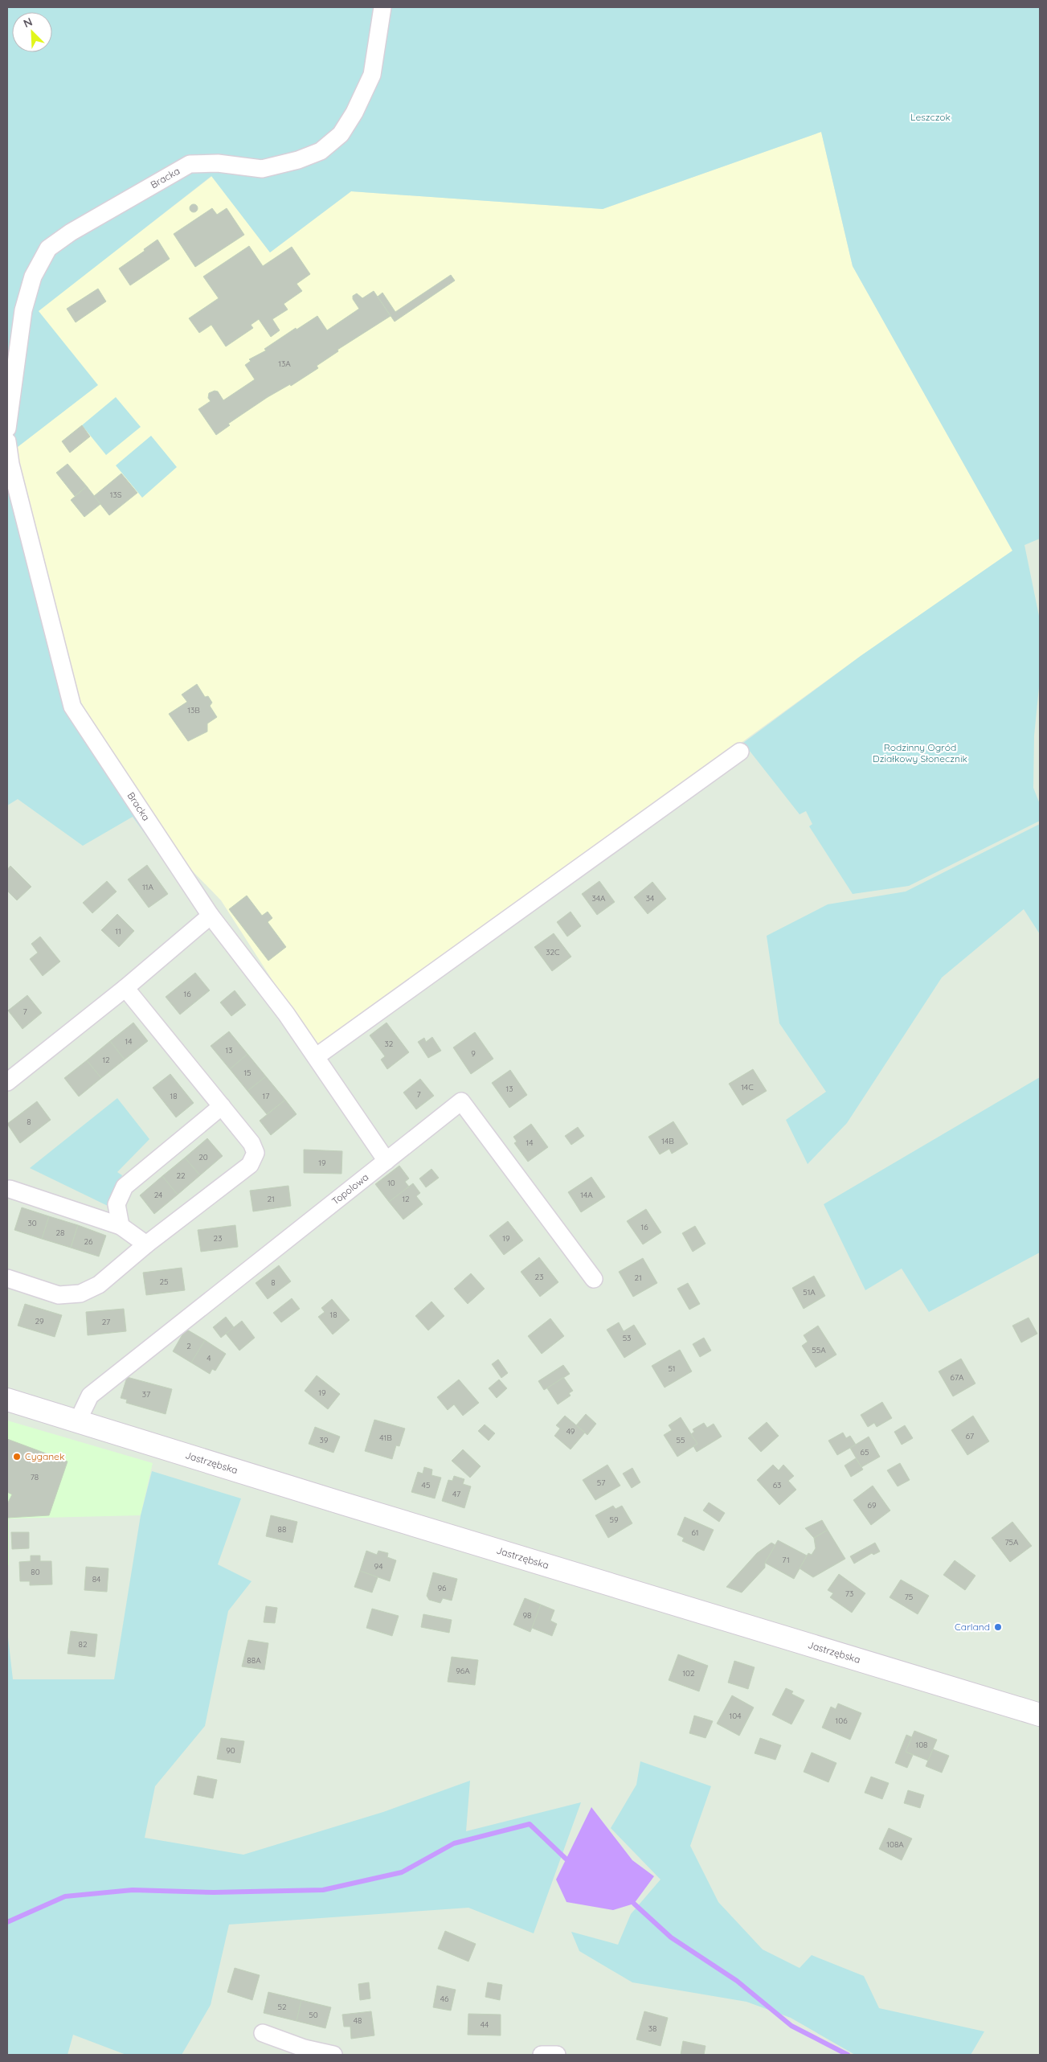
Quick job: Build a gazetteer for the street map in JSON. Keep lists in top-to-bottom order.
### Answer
{
  "streets": {
    "main road": ["Jastrzębska"],
    "street": ["Bracka", "Topolowa"]
  },
  "crossings": [
    ["Bracka", "Topolowa"],
    ["Topolowa", "Jastrzębska"]
  ],
  "parks": ["Leszczok", "Rodzinny Ogród Działkowy Słonecznik"],
  "places": ["Cyganek", "Carland"],
  "house_numbers": [
    "13A",
    "13S",
    "13B",
    "11A",
    "34A",
    "34",
    "11",
    "32C",
    "16",
    "7",
    "14",
    "32",
    "13",
    "9",
    "12",
    "15",
    "14C",
    "13",
    "7",
    "18",
    "17",
    "8",
    "14B",
    "14",
    "20",
    "19",
    "22",
    "10",
    "24",
    "14A",
    "21",
    "12",
    "30",
    "16",
    "28",
    "23",
    "19",
    "26",
    "23",
    "21",
    "25",
    "8",
    "51A",
    "18",
    "29",
    "27",
    "53",
    "2",
    "55A",
    "4",
    "51",
    "67A",
    "19",
    "37",
    "49",
    "67",
    "41B",
    "39",
    "55",
    "65",
    "78",
    "57",
    "45",
    "63",
    "47",
    "69",
    "59",
    "88",
    "61",
    "75A",
    "71",
    "94",
    "80",
    "84",
    "96",
    "73",
    "75",
    "98",
    "82",
    "88A",
    "96A",
    "102",
    "104",
    "106",
    "108",
    "90",
    "108A",
    "46",
    "52",
    "50",
    "48",
    "44",
    "38"
  ],
  "north": "top left"
}
